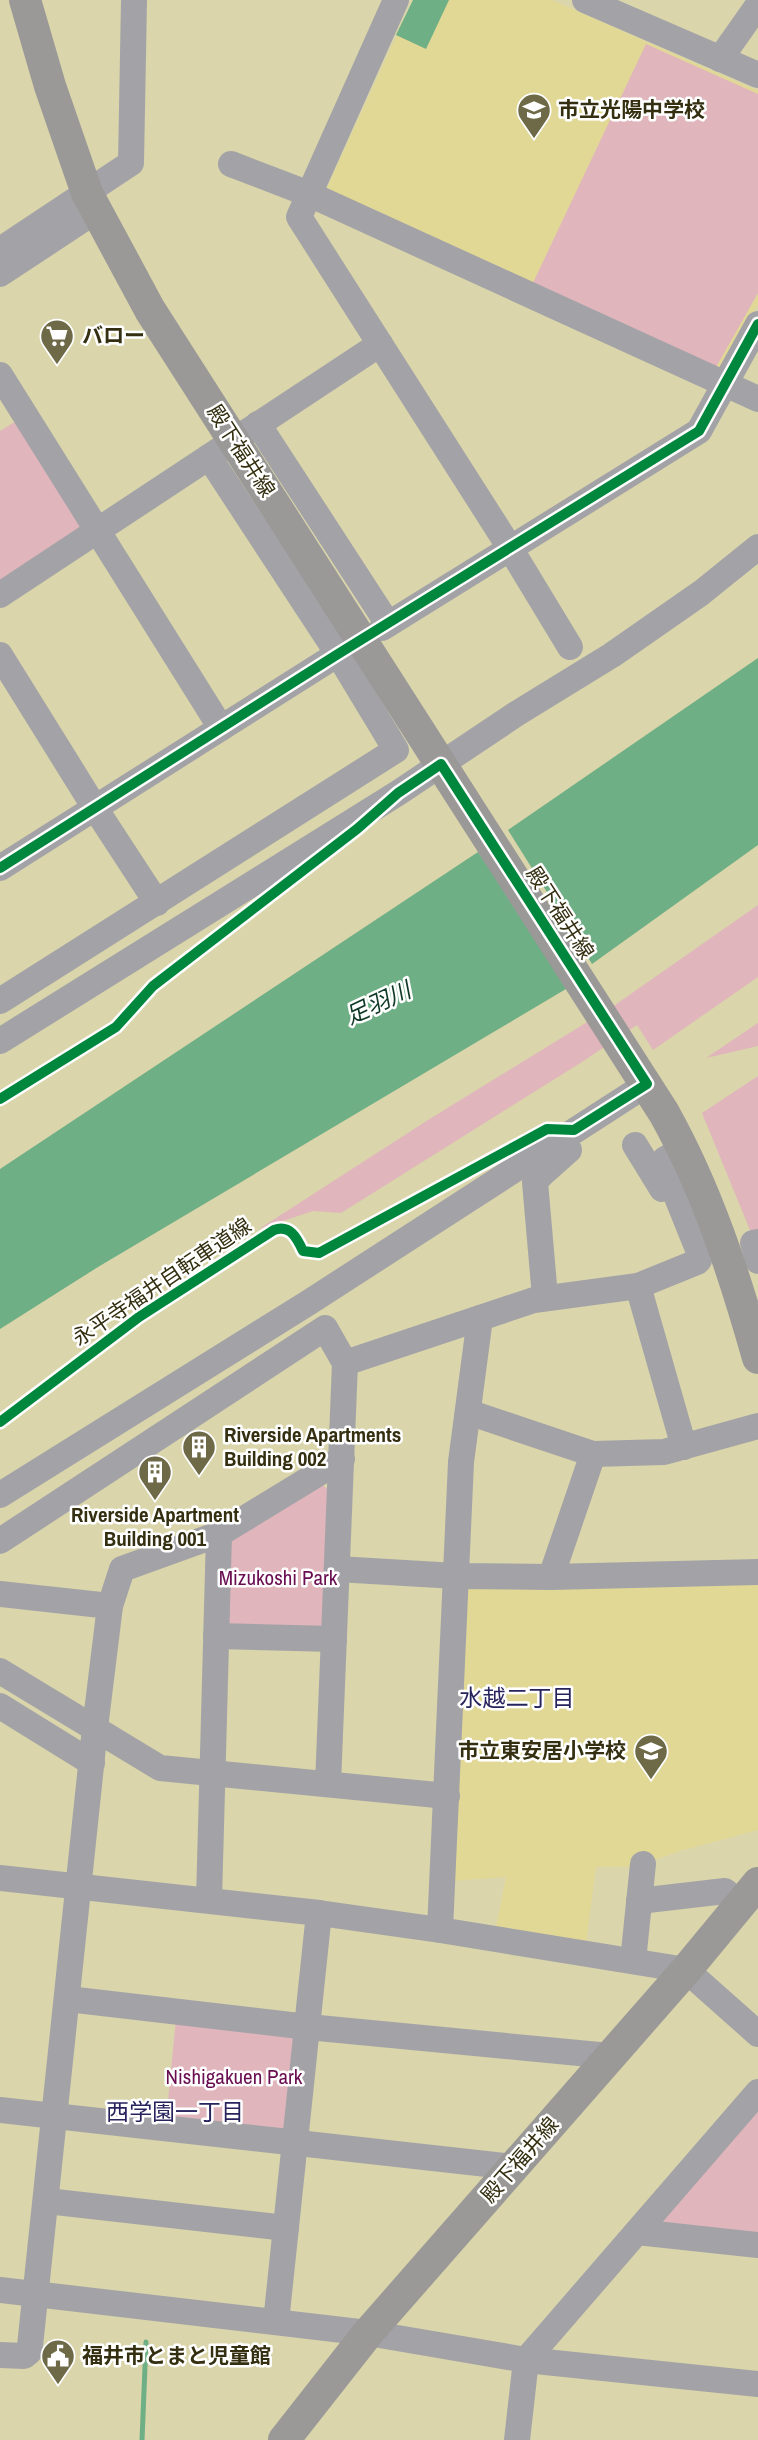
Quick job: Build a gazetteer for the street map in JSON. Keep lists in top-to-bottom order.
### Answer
{
  "streets": {
    "main road": ["殿下福井線"],
    "cycle path": ["永平寺福井自転車道線"]
  },
  "districts": ["水越二丁目", "西学園一丁目"],
  "water": ["足羽川"],
  "parks": ["Mizukoshi Park", "Nishigakuen Park"],
  "places": {
    "school or university": ["市立光陽中学校", "市立東安居小学校"],
    "supermarket": ["バロー"],
    "building": ["Riverside Apartments Building 002", "Riverside Apartment Building 001"],
    "public building": ["福井市とまと児童館"]
  }
}
